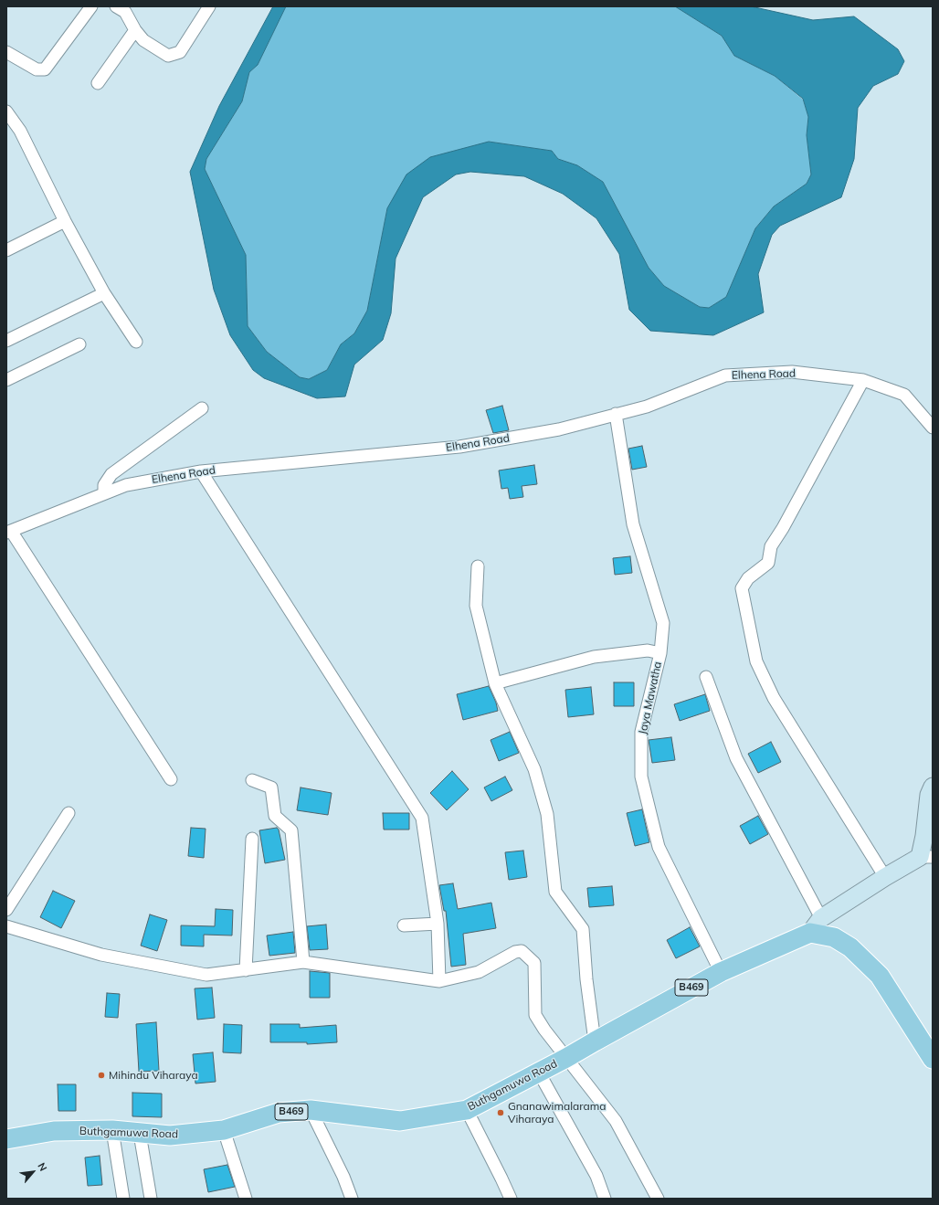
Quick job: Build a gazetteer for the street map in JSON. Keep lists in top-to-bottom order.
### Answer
{
  "streets": {
    "main road": ["B469", "Buthgamuwa Road"],
    "street": ["Elhena Road", "Jaya Mawatha"]
  },
  "crossings": [
    ["Elhena Road", "Jaya Mawatha"],
    ["Jaya Mawatha", "Buthgamuwa Road"]
  ],
  "places": ["Mihindu Viharaya", "Gnanawimalarama Viharaya"],
  "north": "top right"
}
